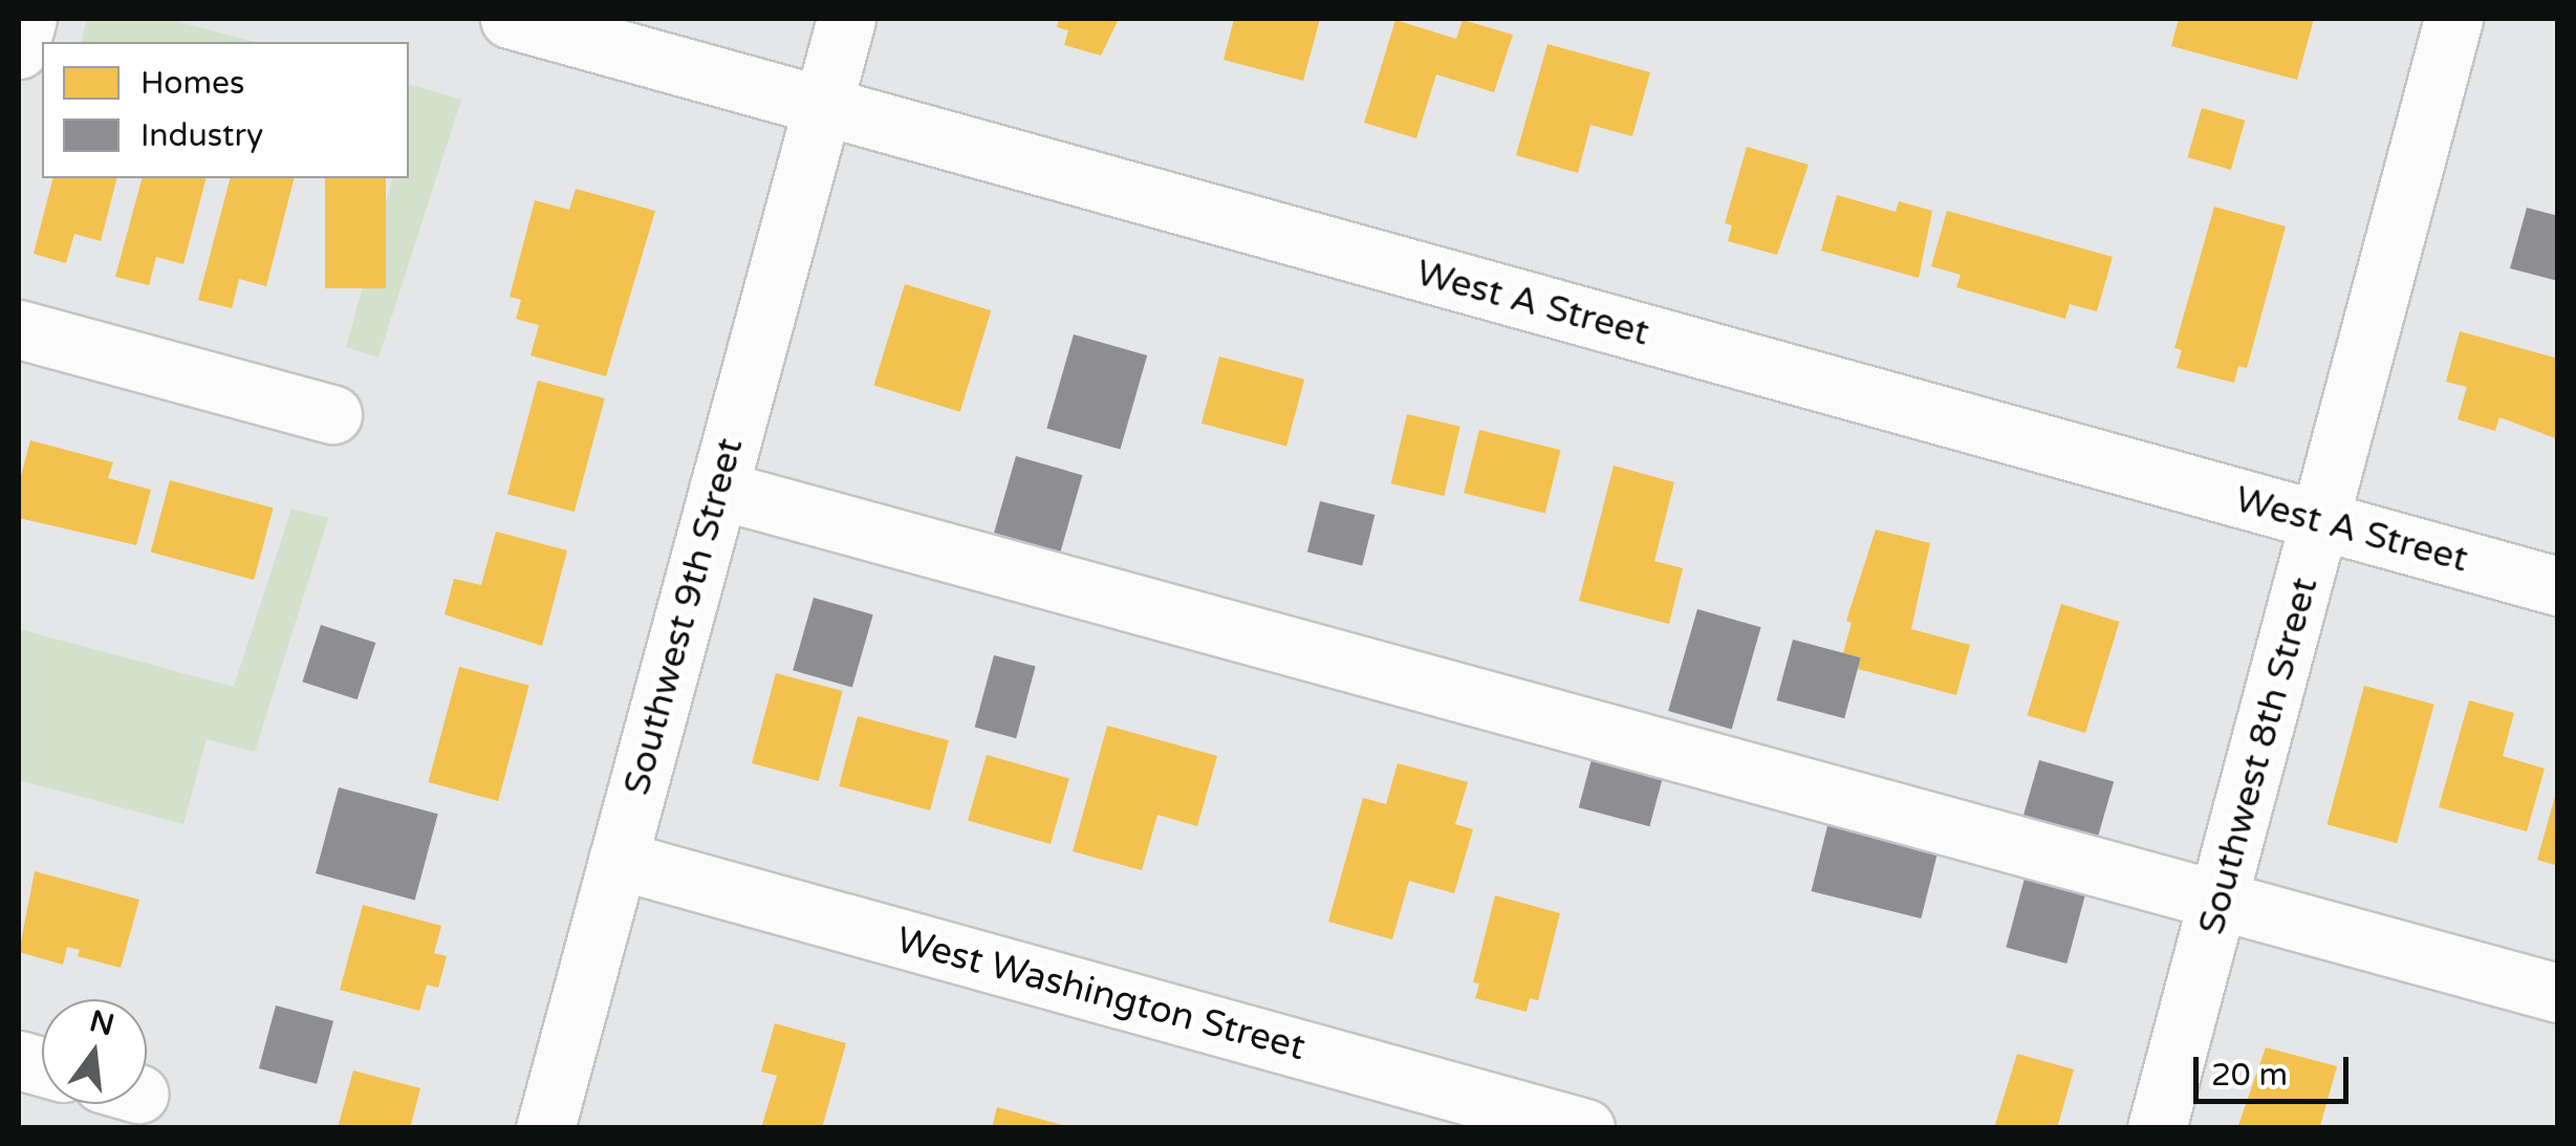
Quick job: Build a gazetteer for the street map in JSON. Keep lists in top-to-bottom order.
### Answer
{
  "streets": {
    "street": [
      "West A Street",
      "Southwest 9th Street",
      "Southwest 8th Street",
      "West Washington Street"
    ]
  },
  "crossings": [
    ["West A Street", "Southwest 9th Street"],
    ["West A Street", "Southwest 8th Street"],
    ["Southwest 9th Street", "West Washington Street"]
  ],
  "legend": ["Homes", "Industry"],
  "scale_bar": "20 m",
  "north": "top"
}
